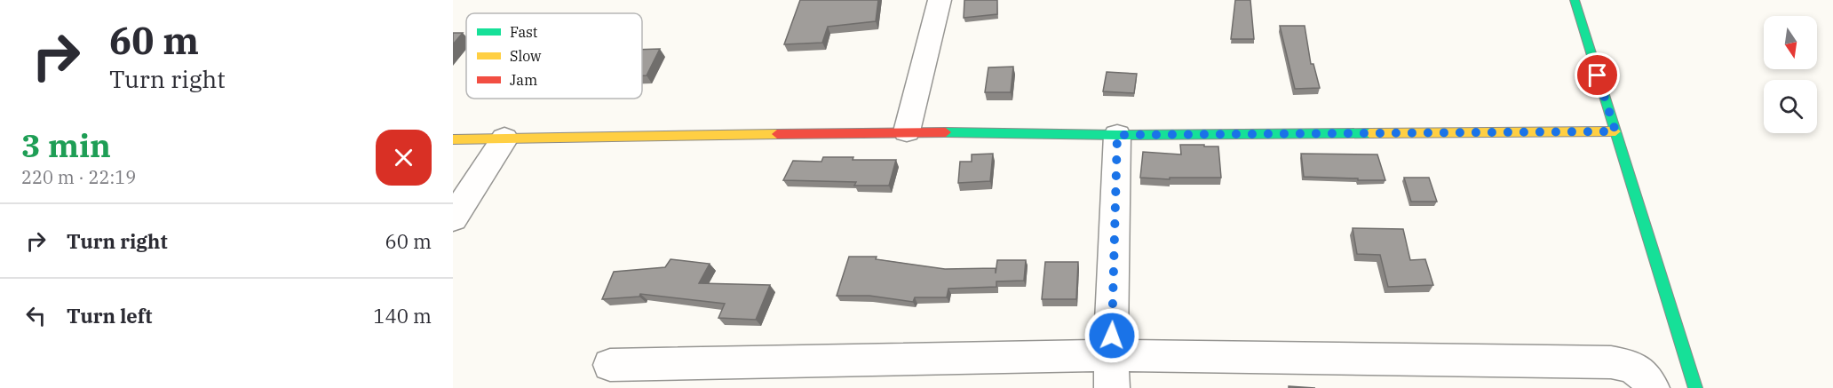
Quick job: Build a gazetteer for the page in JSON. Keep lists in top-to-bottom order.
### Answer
{
  "legend": ["Fast", "Slow", "Jam"],
  "north": "bottom",
  "page": {
    "turn": ["60 m", "Turn right"],
    "heading": ["3 min", "220 m · 22:19"],
    "list": [
      {
        "name": "Turn right",
        "value": "60 m"
      },
      {
        "name": "Turn left",
        "value": "140 m"
      }
    ]
  }
}
